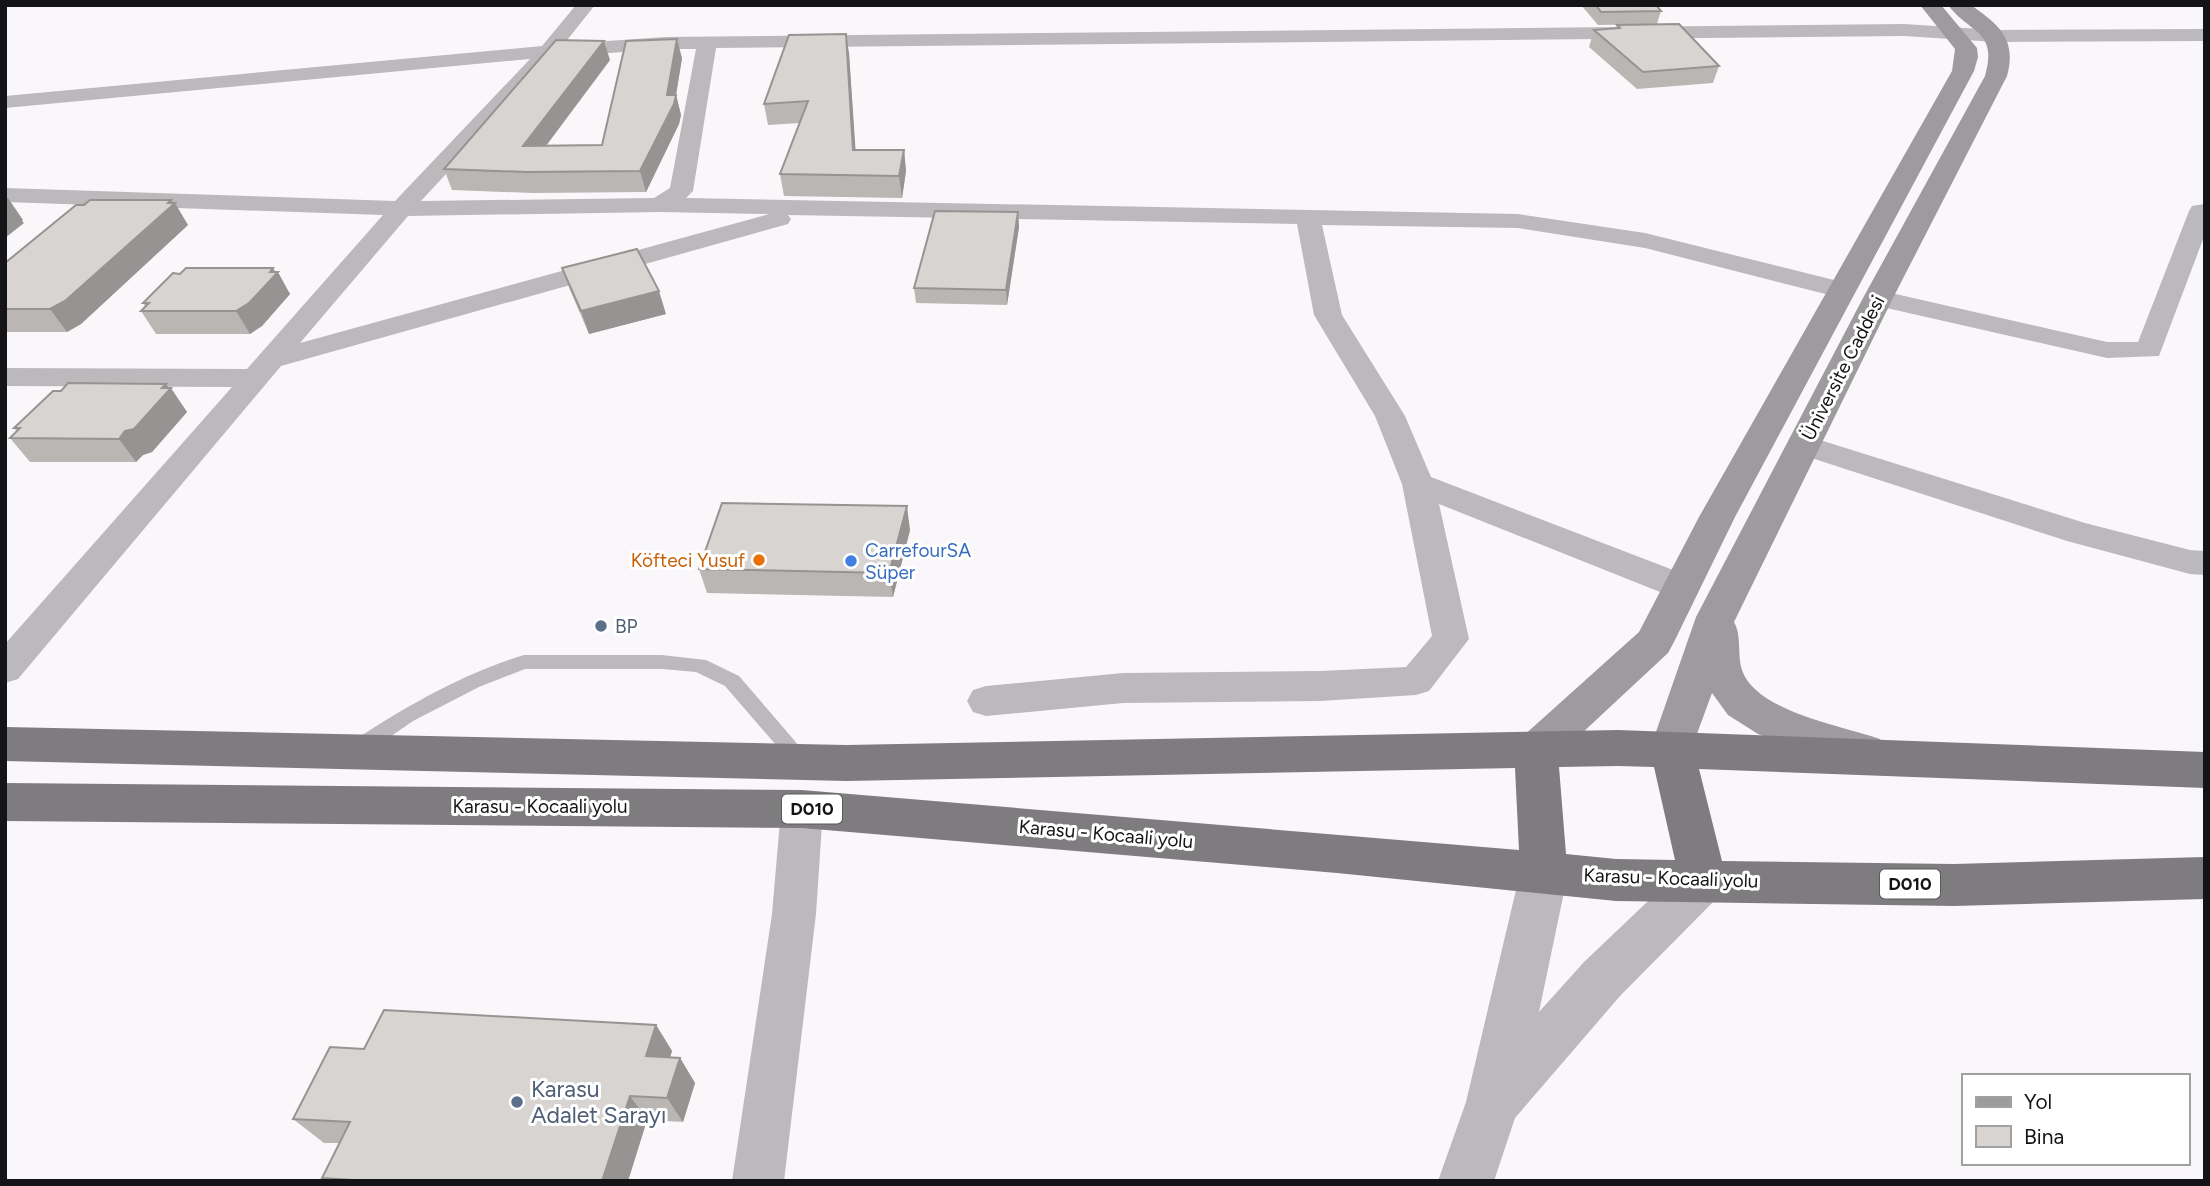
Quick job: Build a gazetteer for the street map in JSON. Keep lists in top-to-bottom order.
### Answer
{
  "streets": {
    "highway": ["Karasu - Kocaali yolu", "D010"],
    "main road": ["Üniversite Caddesi"]
  },
  "places": [
    "Köfteci Yusuf",
    "CarrefourSA Süper",
    "BP",
    "Karasu Adalet Sarayı"
  ],
  "legend": ["Yol", "Bina"]
}
